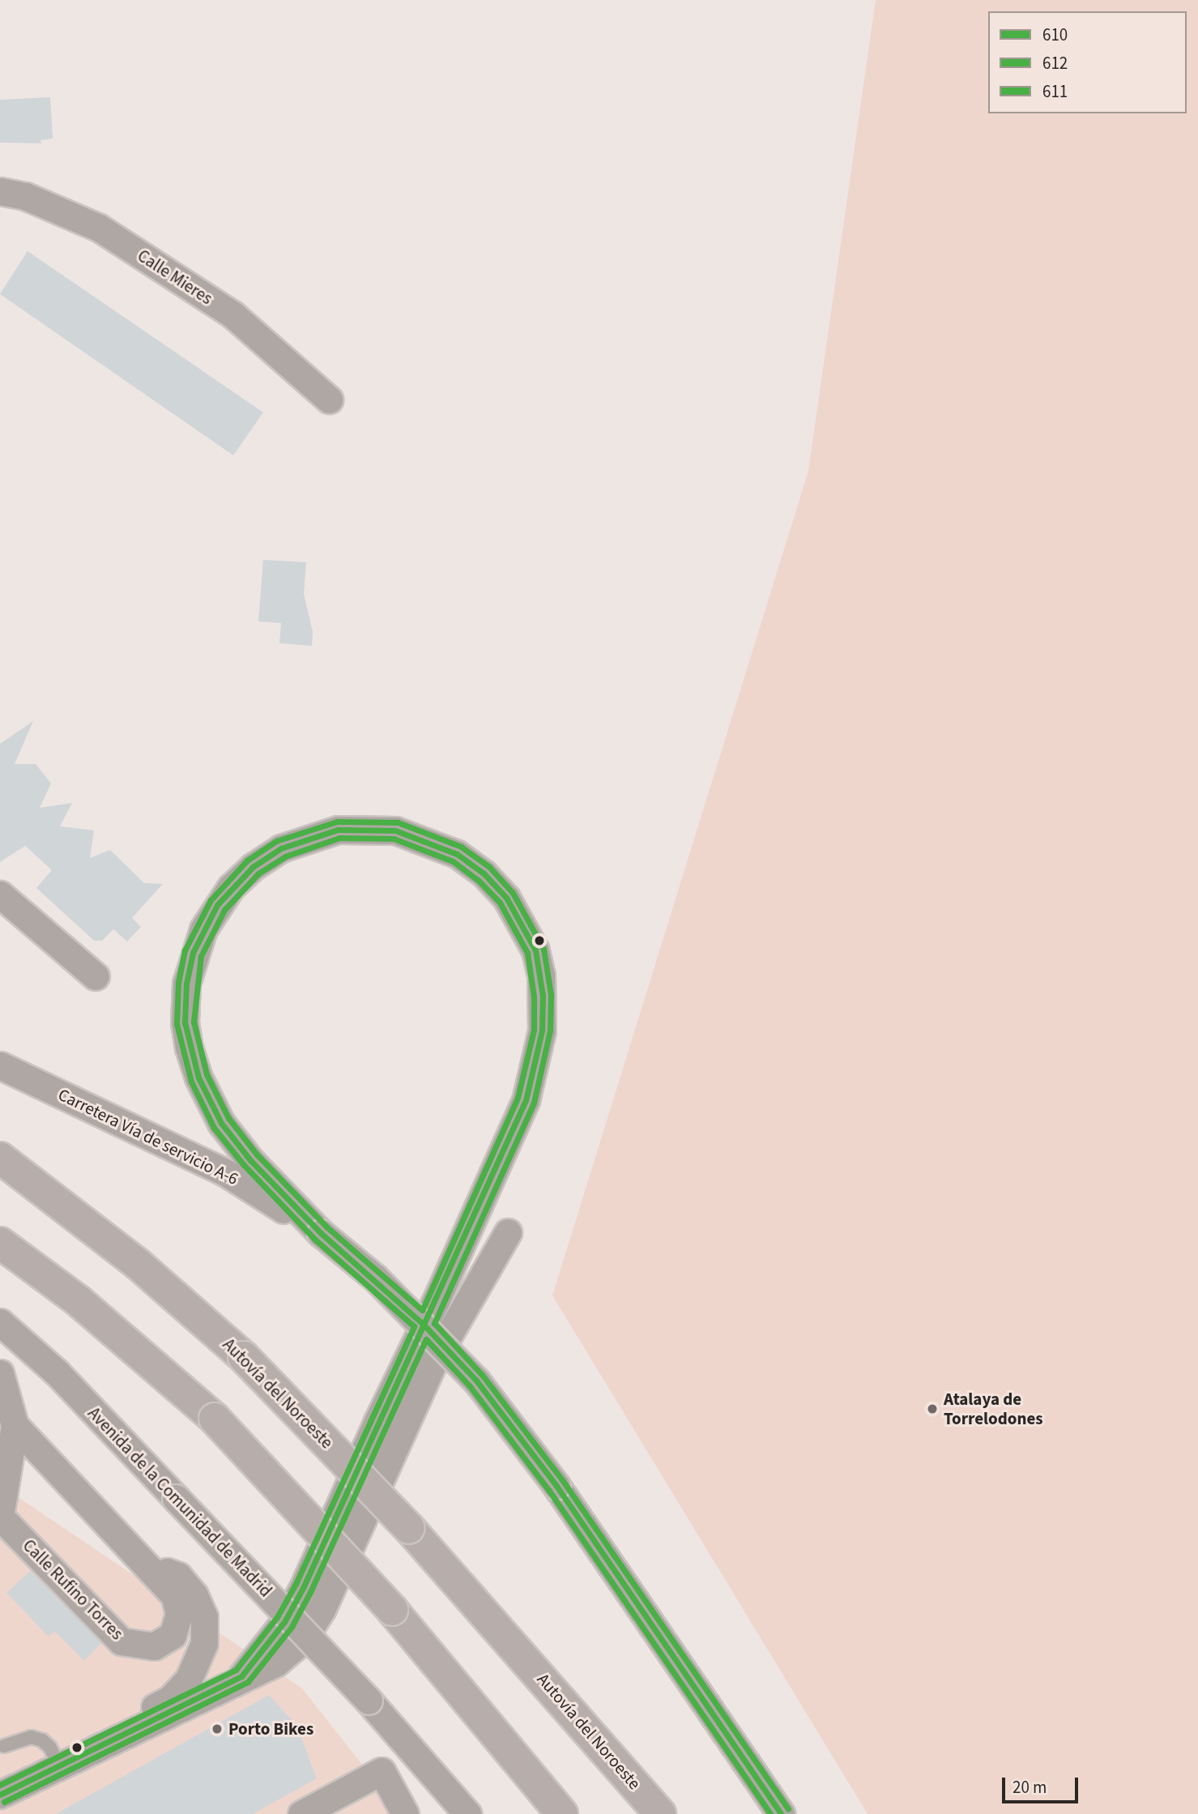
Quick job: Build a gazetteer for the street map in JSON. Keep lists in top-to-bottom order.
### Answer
{
  "streets": {
    "highway": ["Autovía del Noroeste"],
    "street": [
      "Calle Mieres",
      "Carretera Vía de servicio A-6",
      "Avenida de la Comunidad de Madrid",
      "Calle Rufino Torres"
    ]
  },
  "places": ["Atalaya de Torrelodones", "Porto Bikes"],
  "lines": ["transit line 612", "transit line 610", "transit line 611"],
  "legend": ["610", "612", "611"],
  "scale_bar": "20 m"
}
